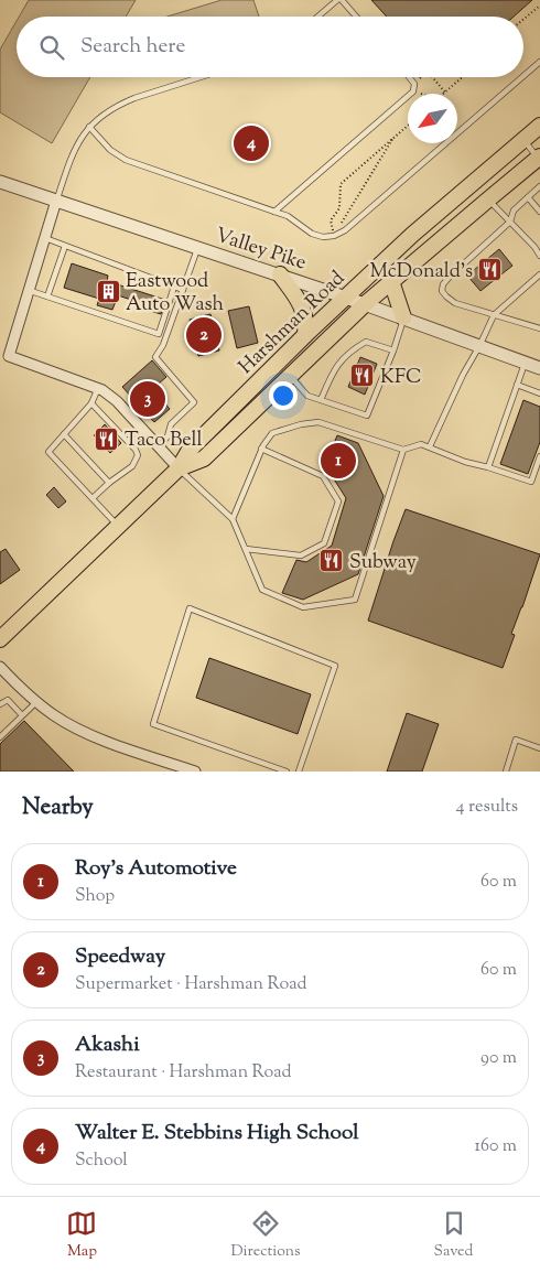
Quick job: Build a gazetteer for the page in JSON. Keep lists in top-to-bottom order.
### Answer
{
  "streets": {
    "main road": ["Harshman Road"],
    "street": ["Valley Pike"]
  },
  "crossings": [
    ["Valley Pike", "Harshman Road"]
  ],
  "places": {
    "restaurant": [
      "McDonald's",
      "KFC",
      "Taco Bell",
      "Subway"
    ],
    "building": ["Eastwood Auto Wash"]
  },
  "north": "bottom left",
  "page": {
    "search": "Search here",
    "pins": [
      "4",
      "2",
      "3",
      "1"
    ],
    "heading": ["Nearby", "4 results"],
    "list": [
      {
        "mark": "1",
        "name": "Roy's Automotive",
        "note": "Shop",
        "value": "60 m"
      },
      {
        "mark": "2",
        "name": "Speedway",
        "note": "Supermarket · Harshman Road",
        "value": "60 m"
      },
      {
        "mark": "3",
        "name": "Akashi",
        "note": "Restaurant · Harshman Road",
        "value": "90 m"
      },
      {
        "mark": "4",
        "name": "Walter E. Stebbins High School",
        "note": "School",
        "value": "160 m"
      }
    ],
    "nav": ["Map", "Directions", "Saved"]
  }
}
